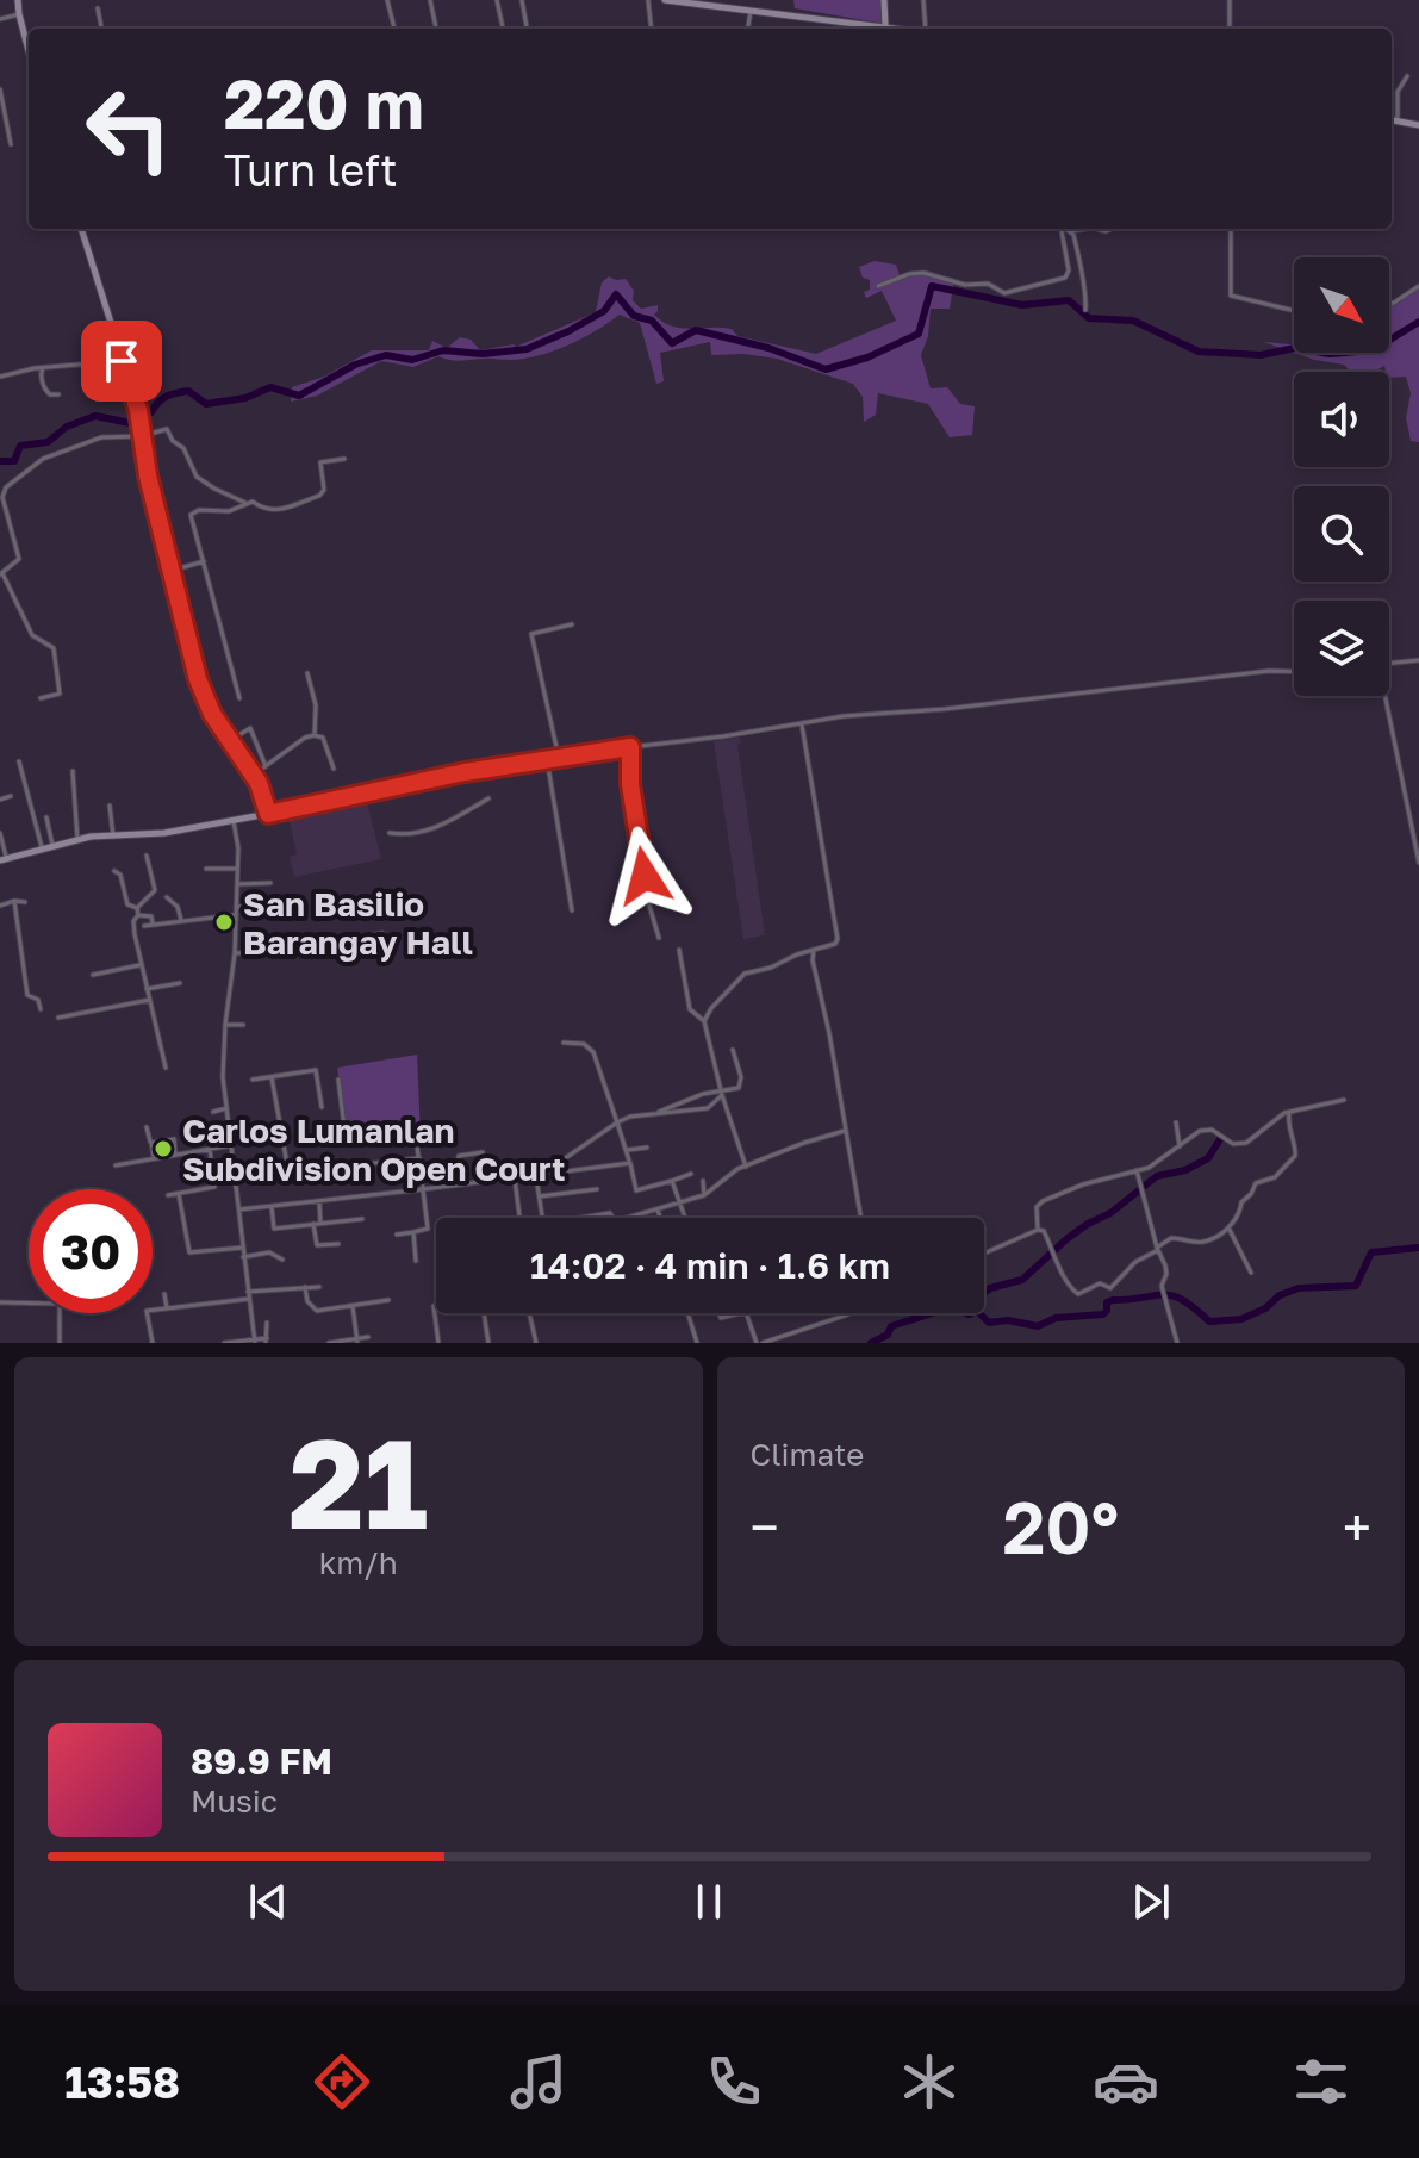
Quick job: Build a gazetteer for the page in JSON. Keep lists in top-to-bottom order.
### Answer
{
  "places": ["San Basilio Barangay Hall", "Carlos Lumanlan Subdivision Open Court"],
  "north": "bottom right",
  "page": {
    "turn": ["220 m", "Turn left"],
    "limit": "30",
    "trip": "14:02 · 4 min · 1.6 km",
    "tile": [
      ["21", "km/h"],
      "Climate"
    ],
    "heat": ["−", "20°", "+"],
    "song": ["89.9 FM", "Music"],
    "tabs": "13:58"
  }
}
